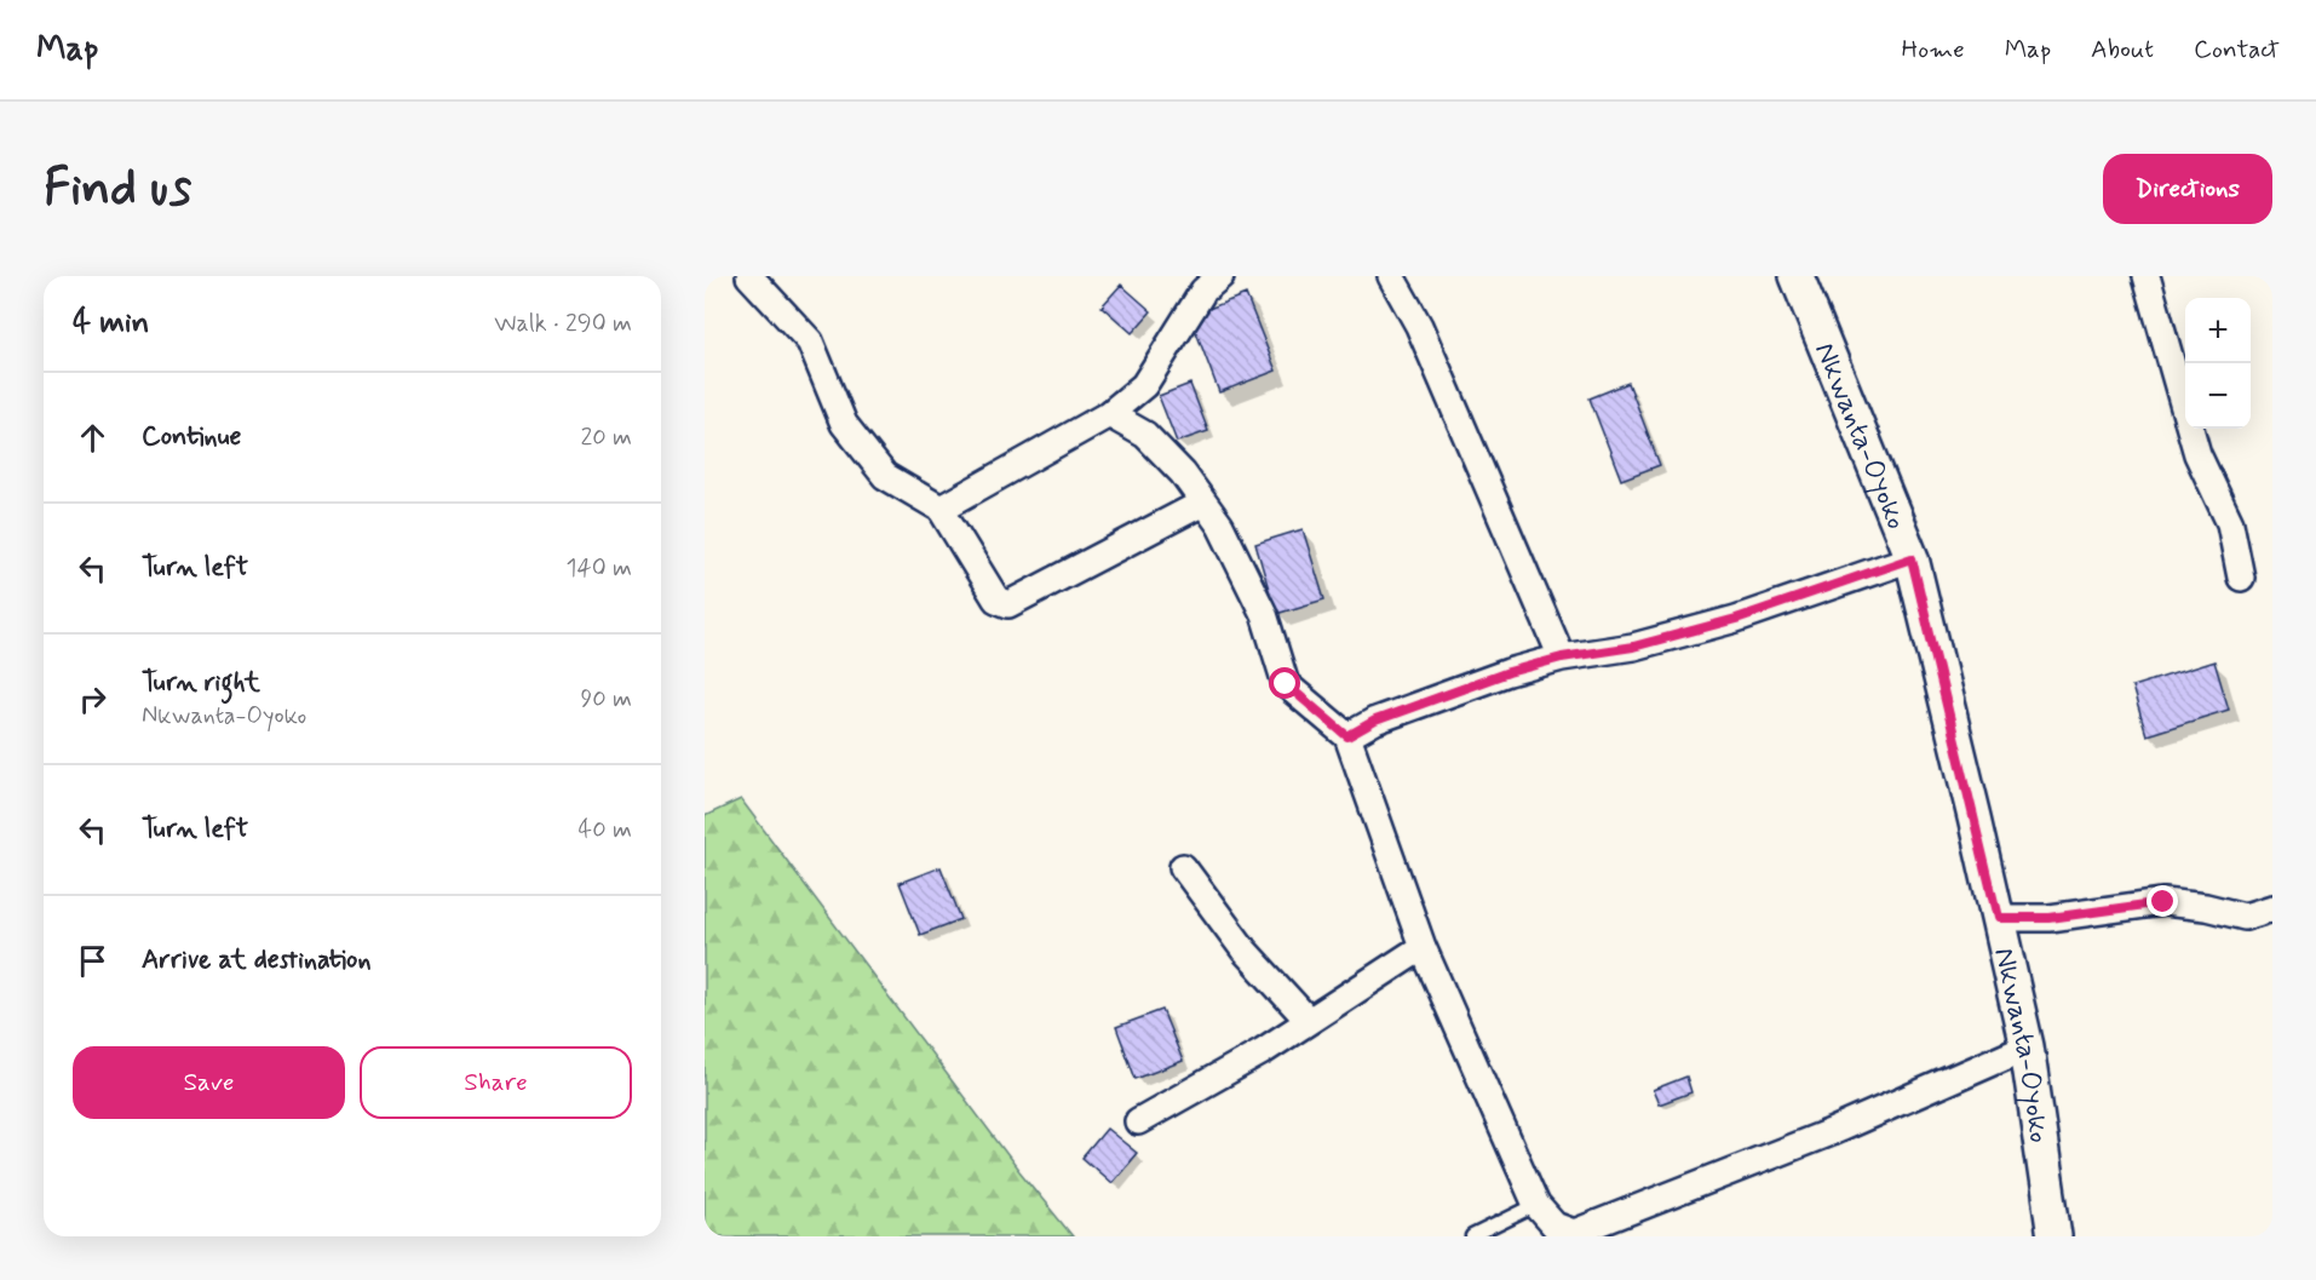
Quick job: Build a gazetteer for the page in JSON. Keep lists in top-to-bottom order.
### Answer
{
  "streets": {
    "street": ["Nkwanta-Oyoko"]
  },
  "page": {
    "header": "Map",
    "nav": [
      "Home",
      "Map",
      "About",
      "Contact"
    ],
    "buttons": [
      "Directions",
      ["Save", "Share"]
    ],
    "title": "Find us",
    "heading": ["4 min", "Walk · 290 m"],
    "map_buttons": ["+", "−"],
    "list": [
      ["Continue", "20 m"],
      ["Turn left", "140 m"],
      ["Turn right", "Nkwanta-Oyoko", "90 m"],
      ["Turn left", "40 m"],
      "Arrive at destination"
    ]
  }
}
